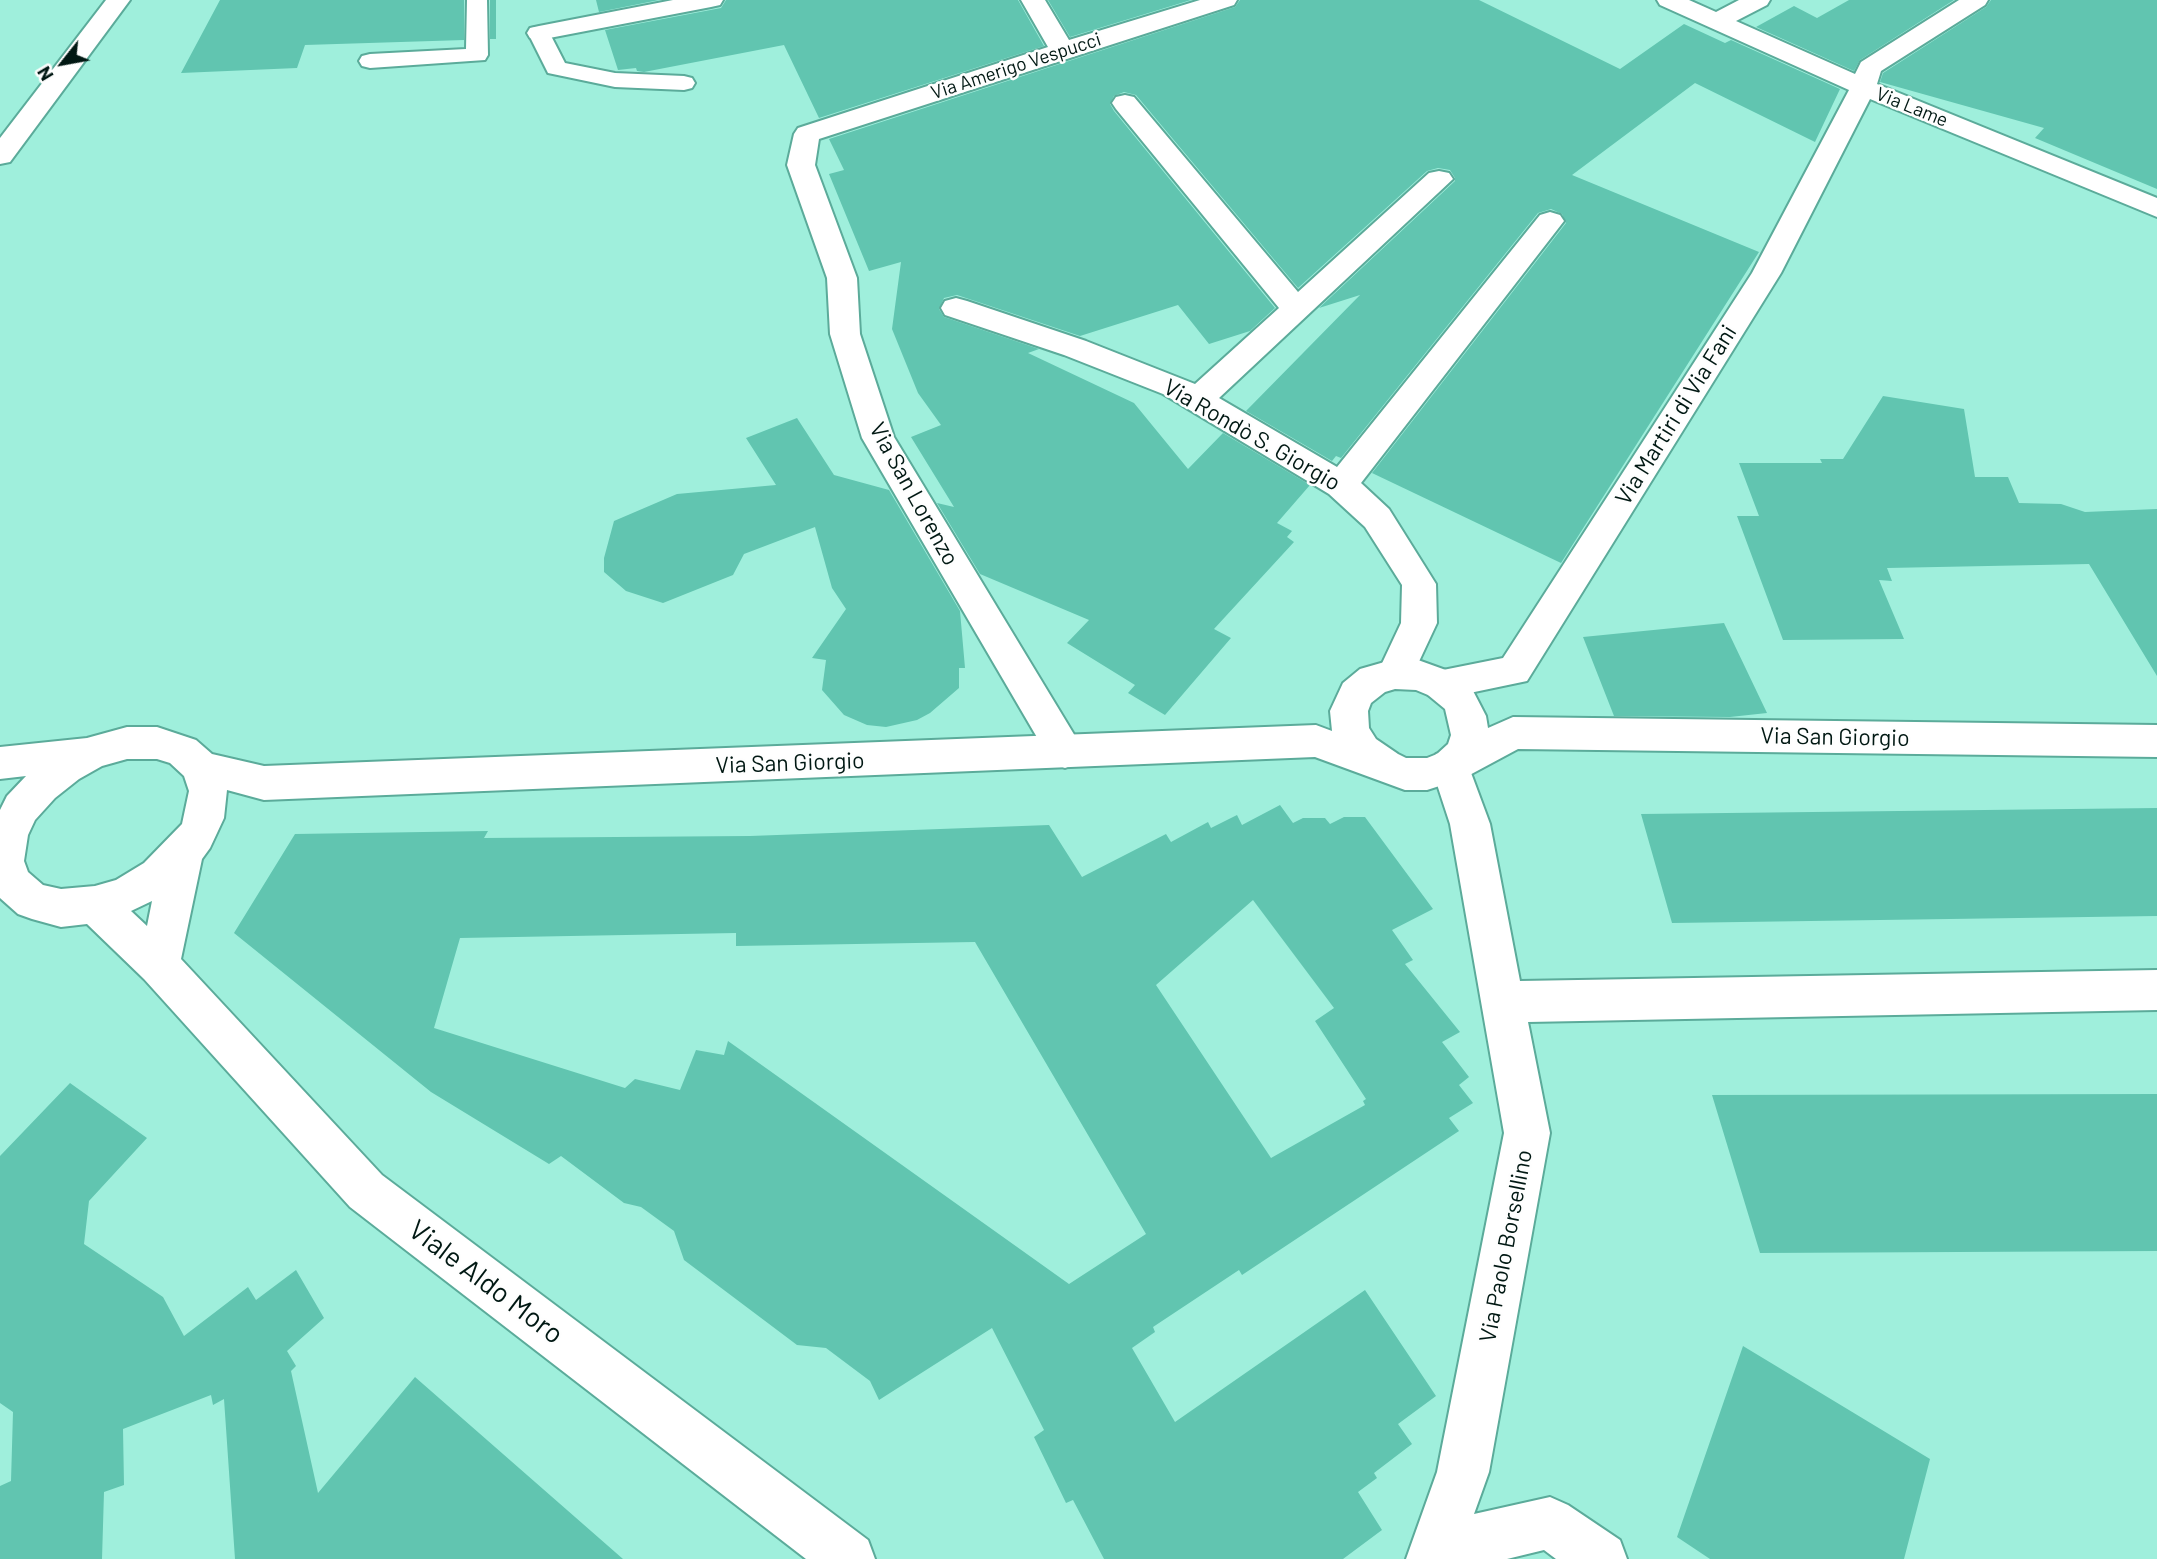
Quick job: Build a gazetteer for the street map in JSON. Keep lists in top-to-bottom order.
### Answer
{
  "streets": {
    "street": [
      "Via Amerigo Vespucci",
      "Via Lame",
      "Via Martiri di Via Fani",
      "Via Rondò S. Giorgio",
      "Via San Lorenzo",
      "Via San Giorgio",
      "Via Paolo Borsellino",
      "Viale Aldo Moro"
    ]
  },
  "crossings": [
    ["Via Amerigo Vespucci", "Via San Lorenzo"],
    ["Via Lame", "Via Martiri di Via Fani"],
    ["Via Martiri di Via Fani", "Via Rondò S. Giorgio"],
    ["Via Martiri di Via Fani", "Via San Giorgio"],
    ["Via Martiri di Via Fani", "Via Paolo Borsellino"],
    ["Via Rondò S. Giorgio", "Via San Giorgio"],
    ["Via Rondò S. Giorgio", "Via Paolo Borsellino"],
    ["Via San Lorenzo", "Via San Giorgio"],
    ["Via San Giorgio", "Via Paolo Borsellino"],
    ["Via San Giorgio", "Viale Aldo Moro"]
  ],
  "north": "bottom left"
}
